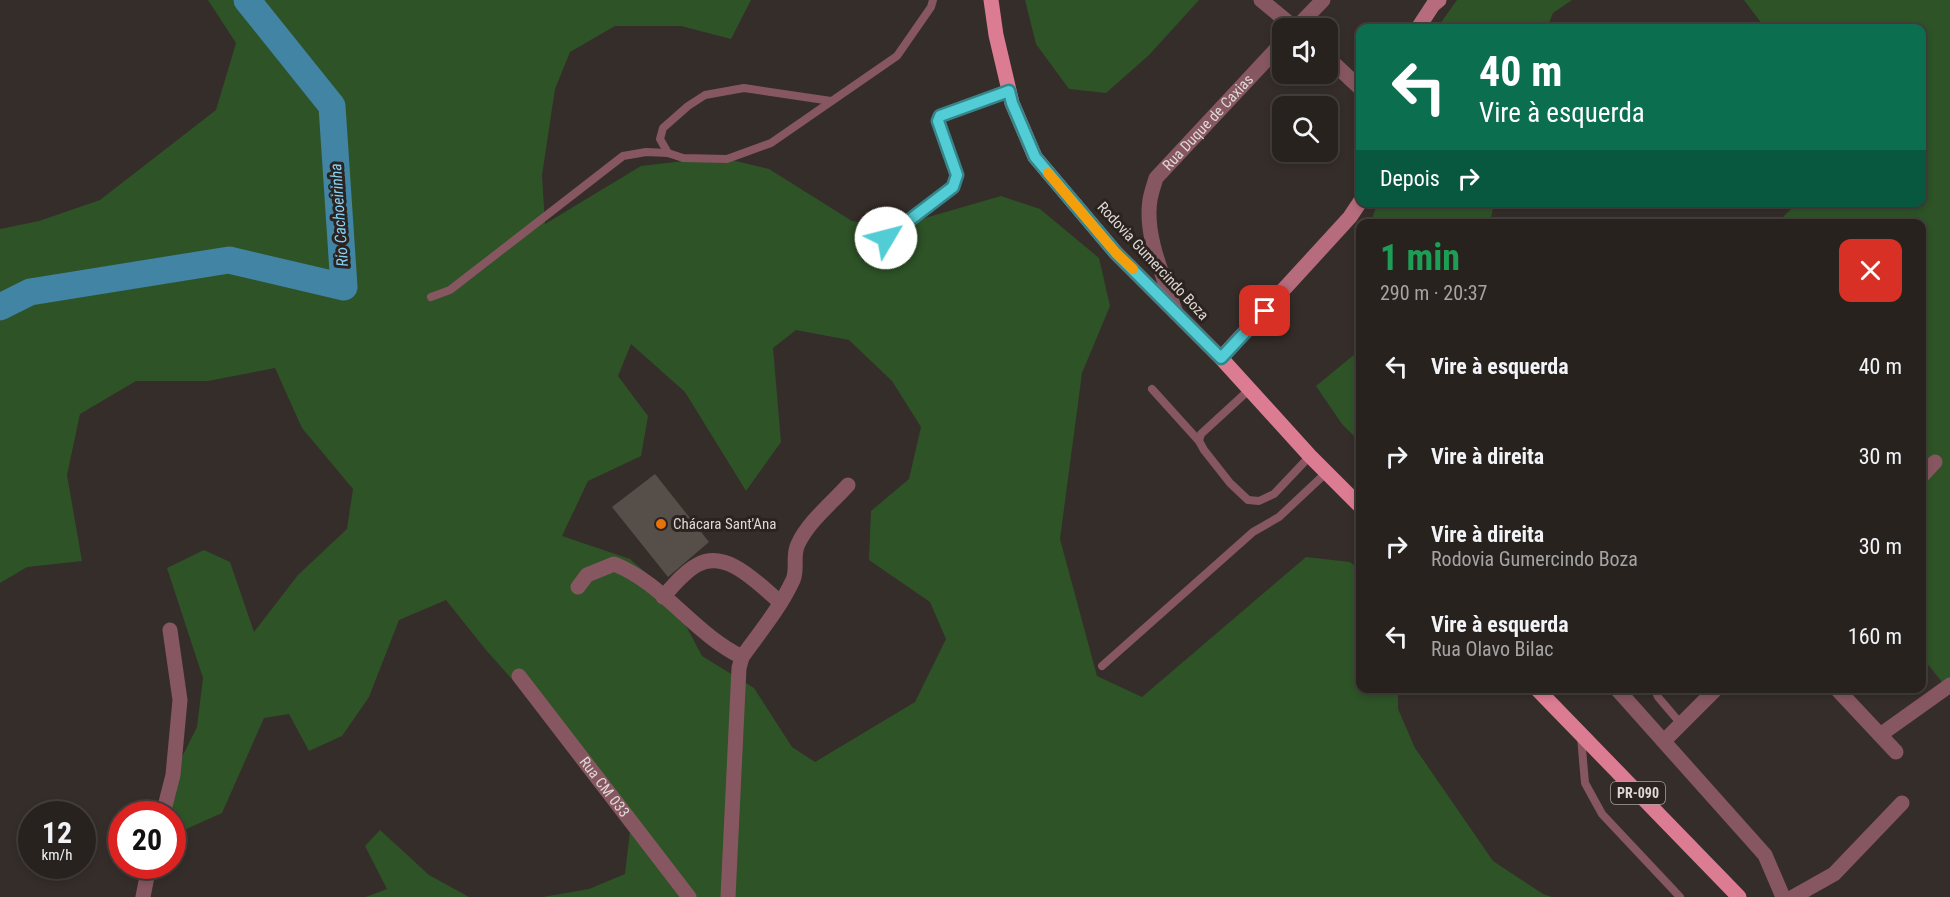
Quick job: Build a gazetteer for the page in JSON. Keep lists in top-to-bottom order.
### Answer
{
  "streets": {
    "main road": ["Rodovia Gumercindo Boza", "PR-090"],
    "street": ["Rua Duque de Caxias", "Rua CM 033"]
  },
  "crossings": [
    ["Rua Duque de Caxias", "Rodovia Gumercindo Boza"]
  ],
  "water": ["Rio Cachoeirinha"],
  "places": ["Chácara Sant'Ana"],
  "page": {
    "turn": ["40 m", "Vire à esquerda"],
    "then": "Depois",
    "heading": ["1 min", "290 m · 20:37"],
    "list": [
      {
        "name": "Vire à esquerda",
        "value": "40 m"
      },
      {
        "name": "Vire à direita",
        "value": "30 m"
      },
      {
        "name": "Vire à direita",
        "note": "Rodovia Gumercindo Boza",
        "value": "30 m"
      },
      {
        "name": "Vire à esquerda",
        "note": "Rua Olavo Bilac",
        "value": "160 m"
      }
    ],
    "speed": "12 km/h",
    "limit": "20"
  }
}
